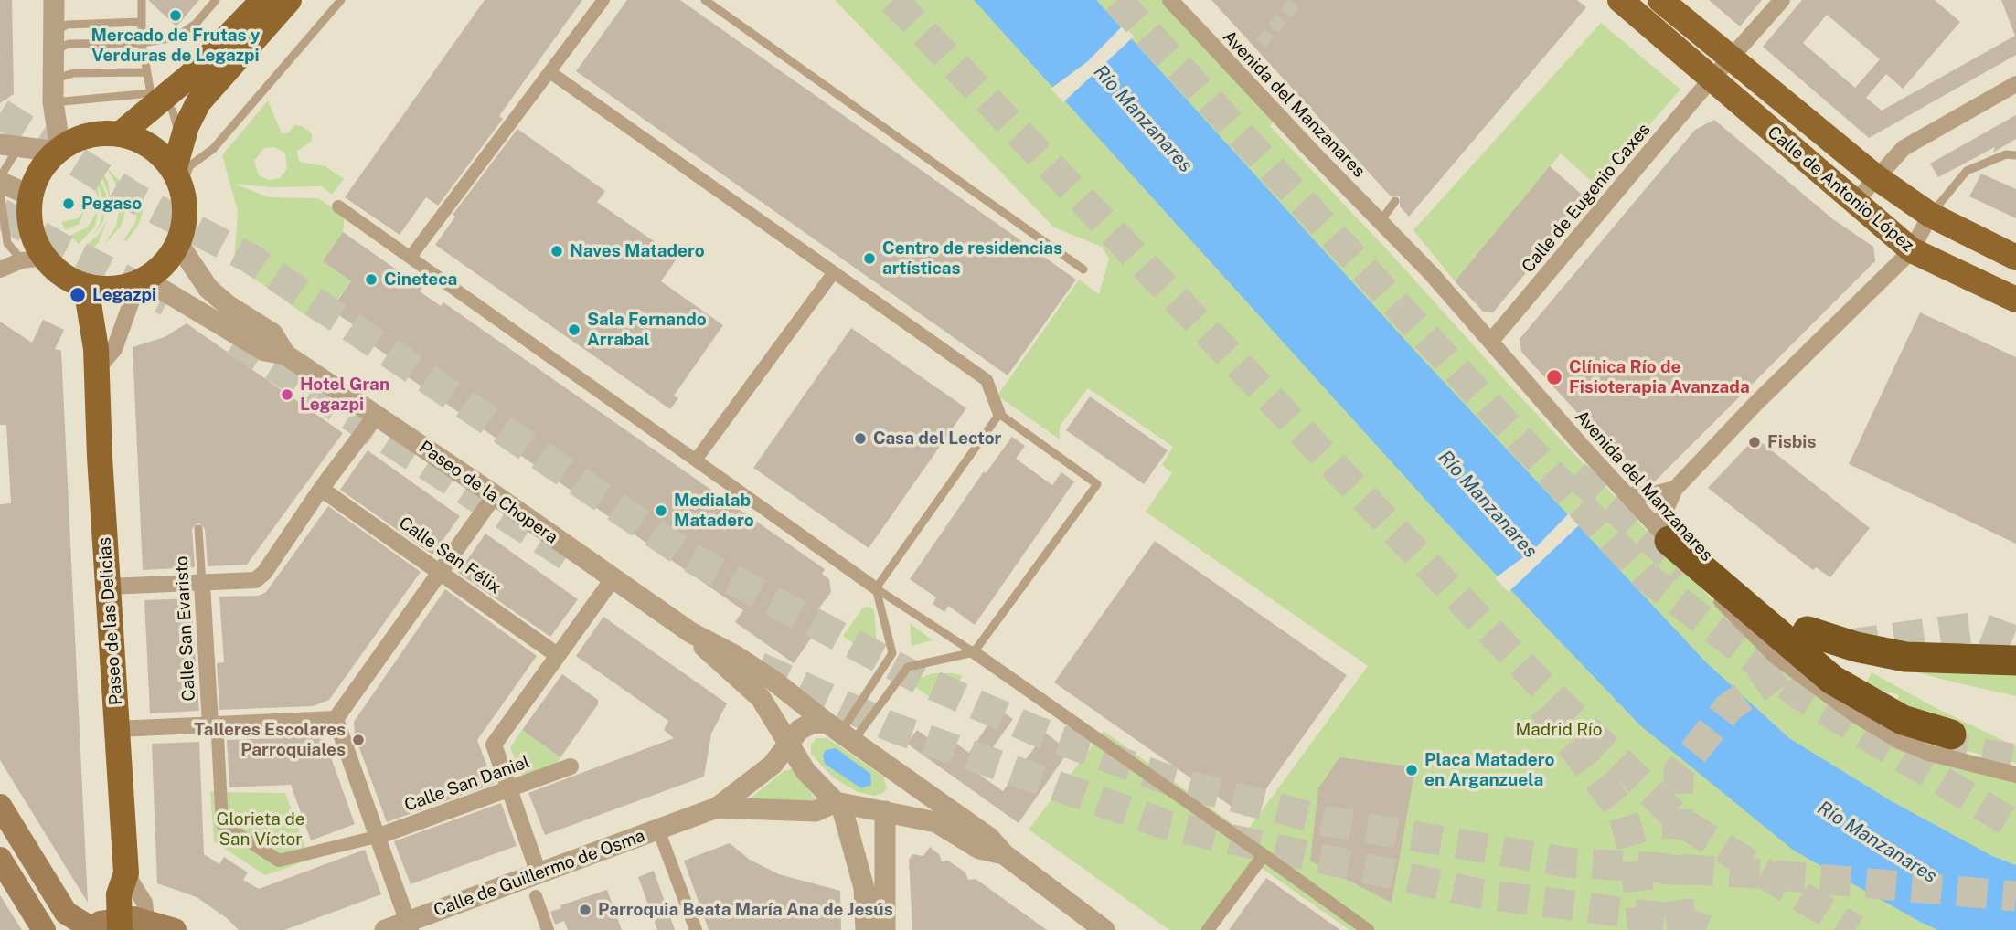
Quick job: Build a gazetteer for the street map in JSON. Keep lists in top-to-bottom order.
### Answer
{
  "streets": {
    "main road": ["Calle de Antonio López", "Paseo de las Delicias"],
    "street": [
      "Avenida del Manzanares",
      "Calle de Eugenio Caxes",
      "Paseo de la Chopera",
      "Calle San Félix",
      "Calle San Evaristo",
      "Calle San Daniel",
      "Calle de Guillermo de Osma"
    ]
  },
  "crossings": [
    ["Avenida del Manzanares", "Calle de Eugenio Caxes"],
    ["Calle de Antonio López", "Calle de Eugenio Caxes"],
    ["Paseo de la Chopera", "Paseo de las Delicias"],
    ["Paseo de la Chopera", "Calle de Guillermo de Osma"]
  ],
  "water": ["Río Manzanares"],
  "parks": ["Madrid Río", "Glorieta de San Víctor"],
  "places": [
    "Mercado de Frutas y Verduras de Legazpi",
    "Pegaso",
    "Naves Matadero",
    "Centro de residencias artísticas",
    "Cineteca",
    "Legazpi",
    "Sala Fernando Arrabal",
    "Clínica Río de Fisioterapia Avanzada",
    "Hotel Gran Legazpi",
    "Casa del Lector",
    "Fisbis",
    "Medialab Matadero",
    "Talleres Escolares Parroquiales",
    "Placa Matadero en Arganzuela",
    "Parroquia Beata María Ana de Jesús"
  ]
}
